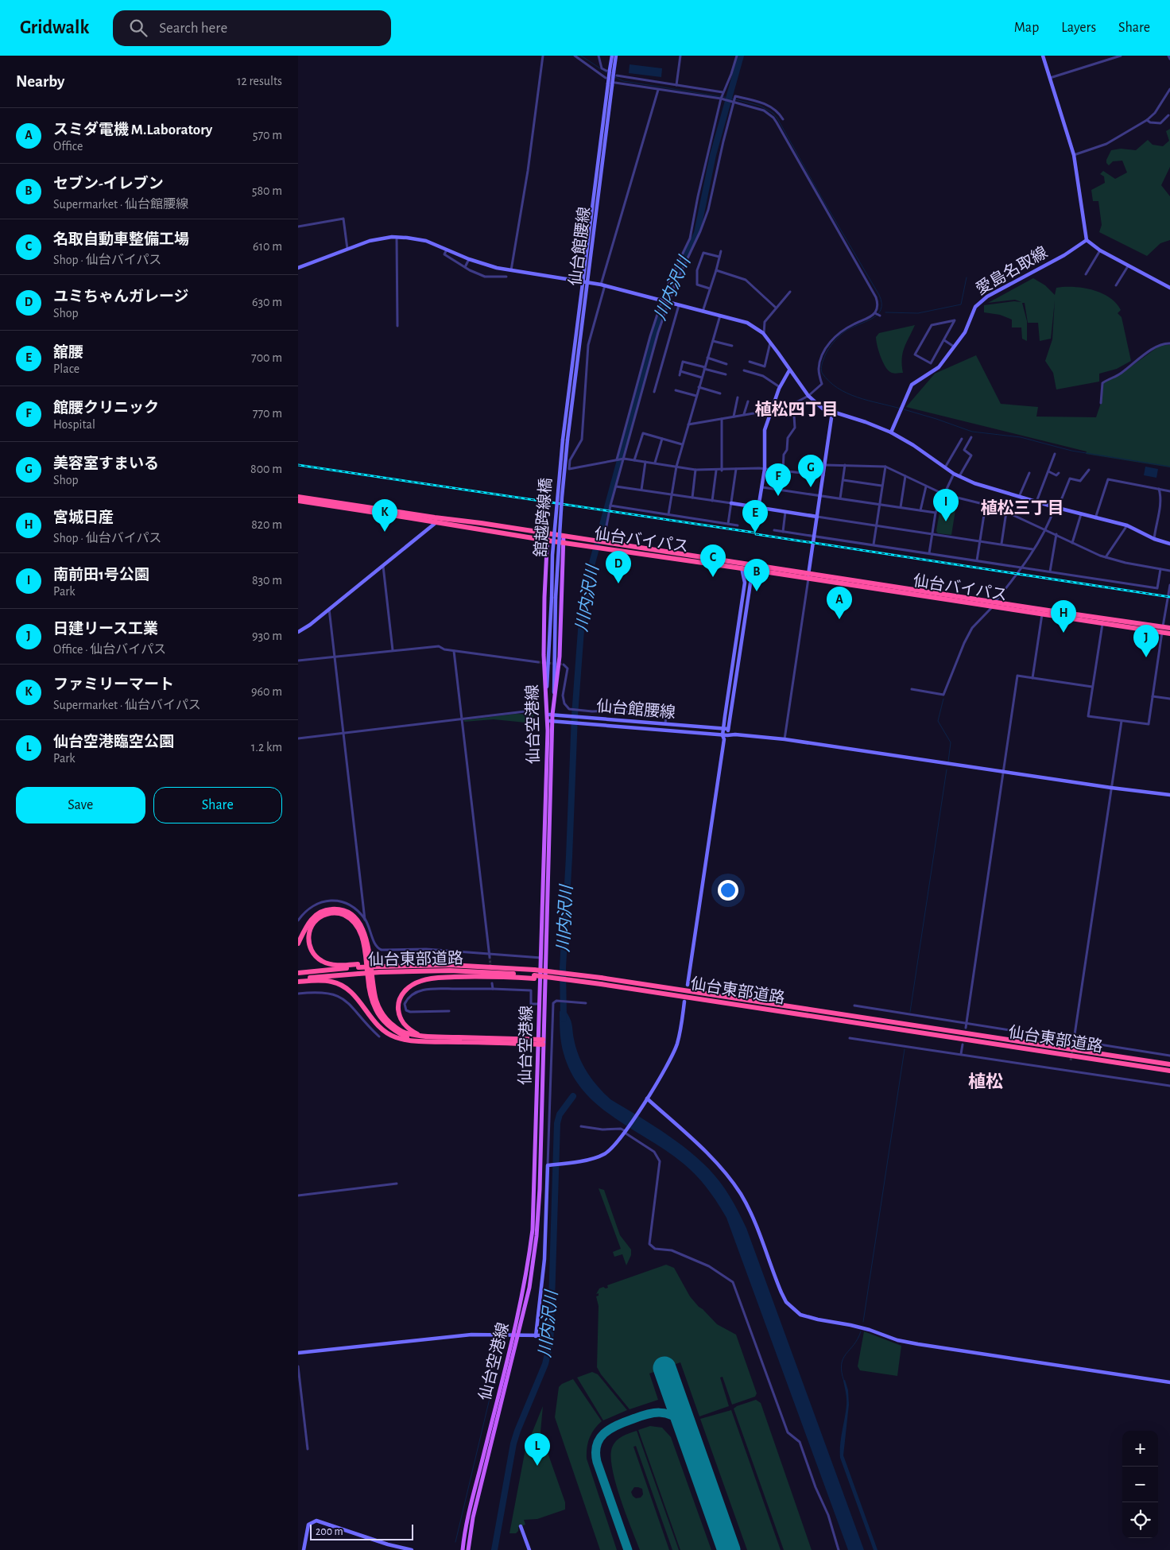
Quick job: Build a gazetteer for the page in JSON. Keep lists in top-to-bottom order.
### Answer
{
  "streets": {
    "highway": ["仙台バイパス", "仙台東部道路"],
    "main road": ["仙台空港線"],
    "street": ["仙台館腰線", "愛島名取線", "舘越跨線橋"]
  },
  "crossings": [
    ["仙台館腰線", "舘越跨線橋"],
    ["仙台館腰線", "仙台空港線"],
    ["仙台バイパス", "仙台空港線"]
  ],
  "districts": ["植松四丁目", "植松三丁目", "植松"],
  "water": ["川内沢川"],
  "scale_bar": "200 m",
  "page": {
    "header": "Gridwalk",
    "search": "Search here",
    "nav": ["Map", "Layers", "Share"],
    "heading": ["Nearby", "12 results"],
    "list": [
      {
        "mark": "A",
        "name": "スミダ電機 M.Laboratory",
        "note": "Office",
        "value": "570 m"
      },
      {
        "mark": "B",
        "name": "セブン-イレブン",
        "note": "Supermarket · 仙台館腰線",
        "value": "580 m"
      },
      {
        "mark": "C",
        "name": "名取自動車整備工場",
        "note": "Shop · 仙台バイパス",
        "value": "610 m"
      },
      {
        "mark": "D",
        "name": "ユミちゃんガレージ",
        "note": "Shop",
        "value": "630 m"
      },
      {
        "mark": "E",
        "name": "舘腰",
        "note": "Place",
        "value": "700 m"
      },
      {
        "mark": "F",
        "name": "館腰クリニック",
        "note": "Hospital",
        "value": "770 m"
      },
      {
        "mark": "G",
        "name": "美容室すまいる",
        "note": "Shop",
        "value": "800 m"
      },
      {
        "mark": "H",
        "name": "宮城日産",
        "note": "Shop · 仙台バイパス",
        "value": "820 m"
      },
      {
        "mark": "I",
        "name": "南前田1号公園",
        "note": "Park",
        "value": "830 m"
      },
      {
        "mark": "J",
        "name": "日建リース工業",
        "note": "Office · 仙台バイパス",
        "value": "930 m"
      },
      {
        "mark": "K",
        "name": "ファミリーマート",
        "note": "Supermarket · 仙台バイパス",
        "value": "960 m"
      },
      {
        "mark": "L",
        "name": "仙台空港臨空公園",
        "note": "Park",
        "value": "1.2 km"
      }
    ],
    "pins": [
      "G",
      "F",
      "I",
      "K",
      "E",
      "C",
      "D",
      "B",
      "A",
      "H",
      "J",
      "L"
    ],
    "buttons": ["Save", "Share"],
    "map_buttons": ["+", "−"],
    "scale": "200 m"
  }
}
